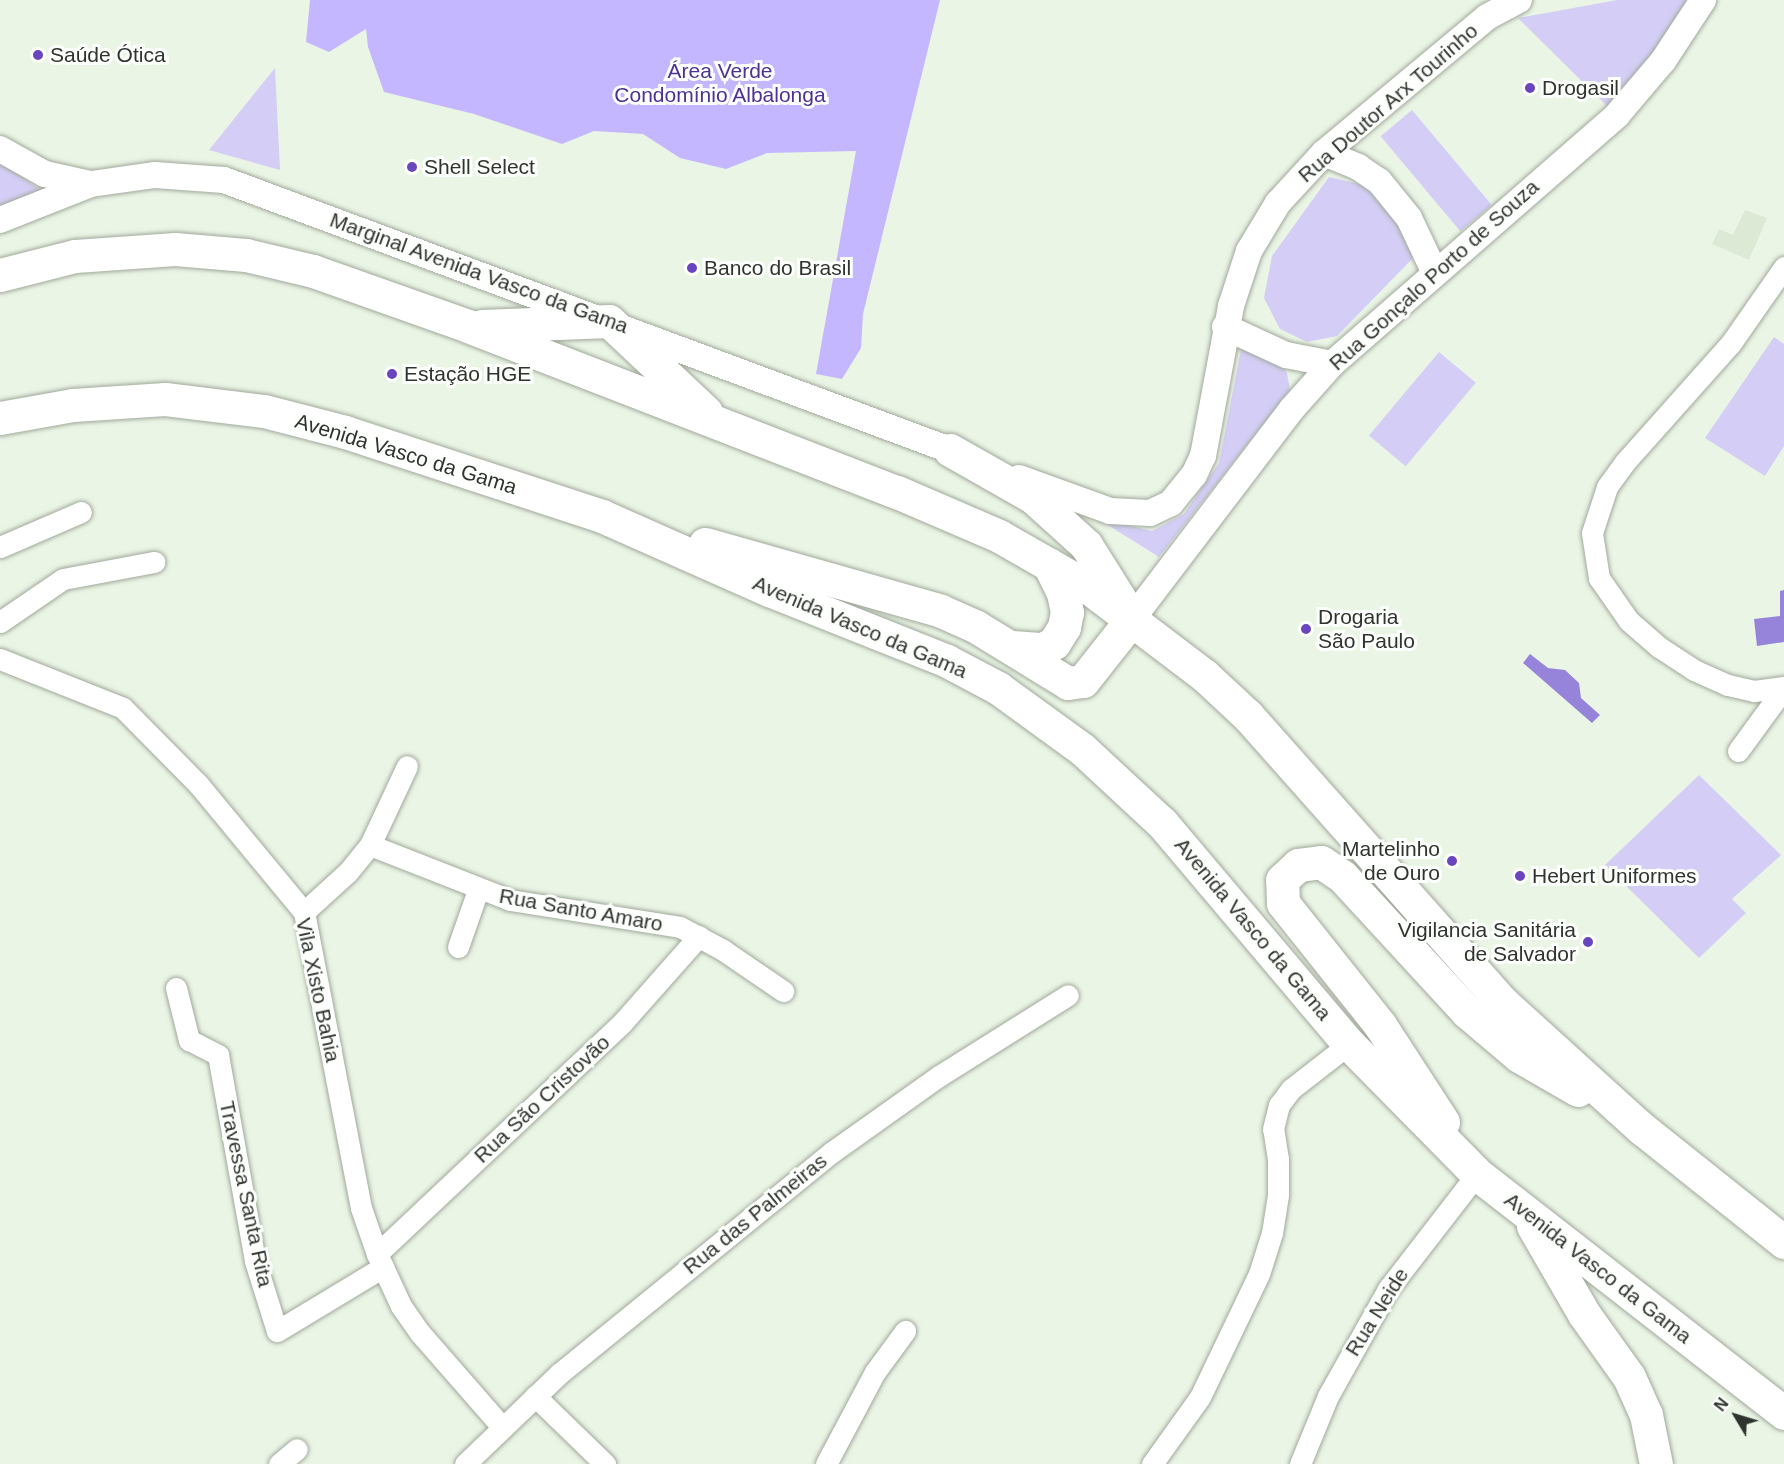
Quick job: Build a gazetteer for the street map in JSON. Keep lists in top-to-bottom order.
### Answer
{
  "streets": {
    "main road": ["Avenida Vasco da Gama"],
    "street": [
      "Rua Doutor Arx Tourinho",
      "Marginal Avenida Vasco da Gama",
      "Rua Gonçalo Porto de Souza",
      "Rua Santo Amaro",
      "Vila Xisto Bahia",
      "Rua São Cristovão",
      "Travessa Santa Rita",
      "Rua das Palmeiras",
      "Rua Neide"
    ]
  },
  "crossings": [
    ["Rua Doutor Arx Tourinho", "Marginal Avenida Vasco da Gama"],
    ["Rua Doutor Arx Tourinho", "Rua Gonçalo Porto de Souza"],
    ["Avenida Vasco da Gama", "Rua Neide"],
    ["Rua Santo Amaro", "Rua São Cristovão"],
    ["Vila Xisto Bahia", "Rua São Cristovão"],
    ["Vila Xisto Bahia", "Travessa Santa Rita"],
    ["Vila Xisto Bahia", "Rua das Palmeiras"],
    ["Rua São Cristovão", "Travessa Santa Rita"]
  ],
  "parks": ["Área Verde Condomínio Albalonga"],
  "places": [
    "Saúde Ótica",
    "Drogasil",
    "Shell Select",
    "Banco do Brasil",
    "Estação HGE",
    "Drogaria São Paulo",
    "Martelinho de Ouro",
    "Hebert Uniformes",
    "Vigilancia Sanitária de Salvador"
  ],
  "north": "top left"
}
